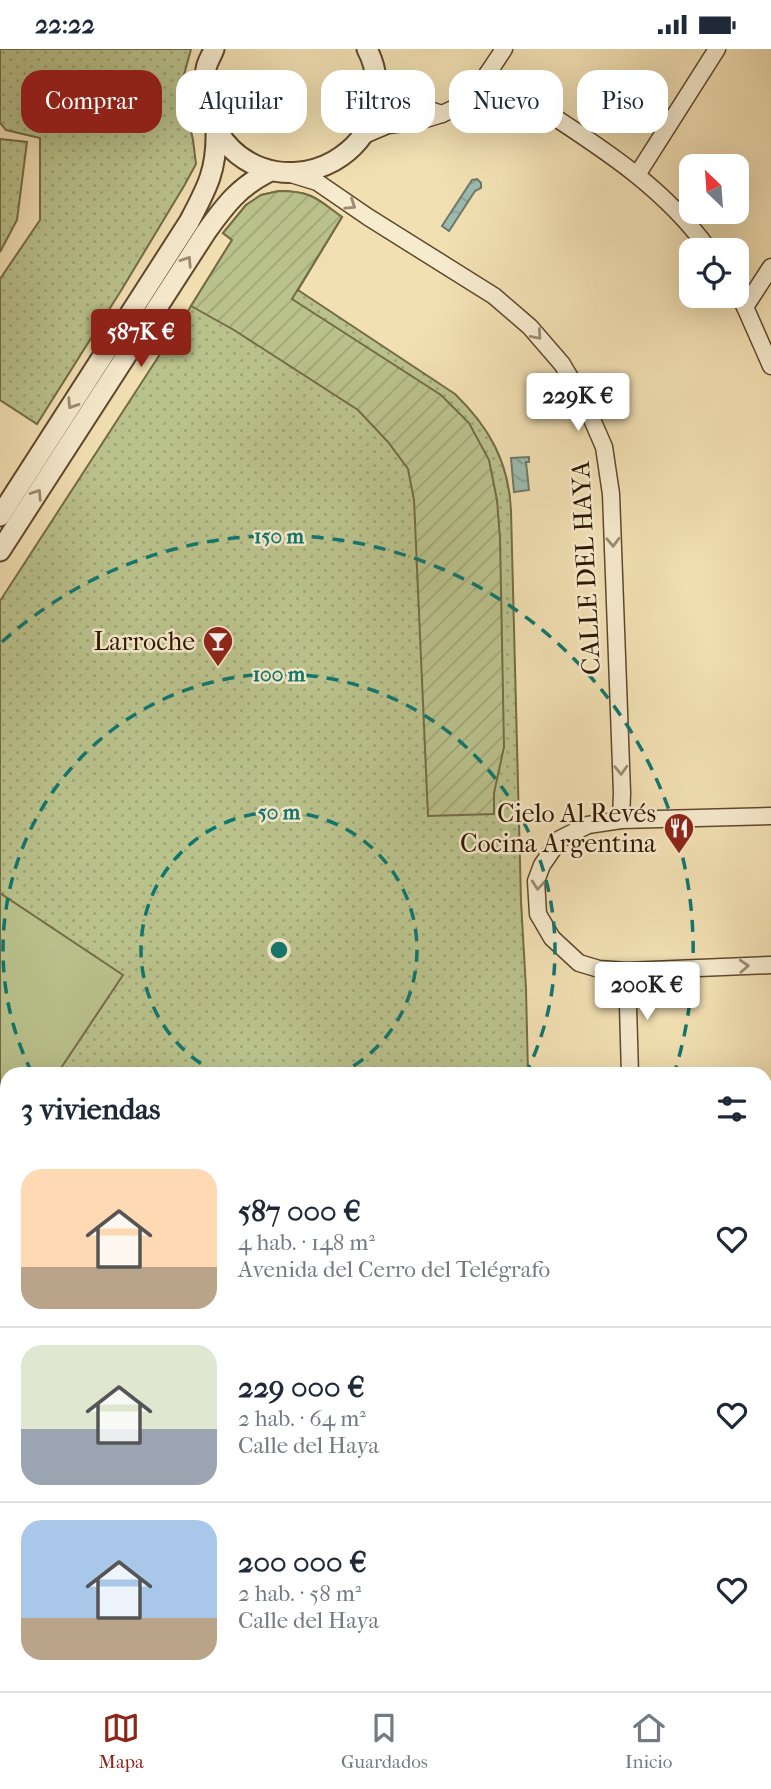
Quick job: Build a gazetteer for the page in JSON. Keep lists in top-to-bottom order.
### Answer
{
  "streets": {
    "street": ["CALLE DEL HAYA"]
  },
  "one_way": ["CALLE DEL HAYA"],
  "places": {
    "bar": ["Larroche"],
    "restaurant": ["Cielo Al Revés Cocina Argentina"]
  },
  "north": "top left",
  "page": {
    "status": "22:22",
    "chip": [
      "Comprar",
      "Alquilar",
      "Filtros",
      "Nuevo",
      "Piso"
    ],
    "price": ["587K €", "229K €", "200K €"],
    "heading": "3 viviendas",
    "list": [
      {
        "name": "587 000 €",
        "note": "4 hab. · 148 m² · Avenida del Cerro del Telégrafo"
      },
      {
        "name": "229 000 €",
        "note": "2 hab. · 64 m² · Calle del Haya"
      },
      {
        "name": "200 000 €",
        "note": "2 hab. · 58 m² · Calle del Haya"
      }
    ],
    "tabs": ["Mapa", "Guardados", "Inicio"]
  },
  "rings": ["150 m", "100 m", "50 m"]
}
